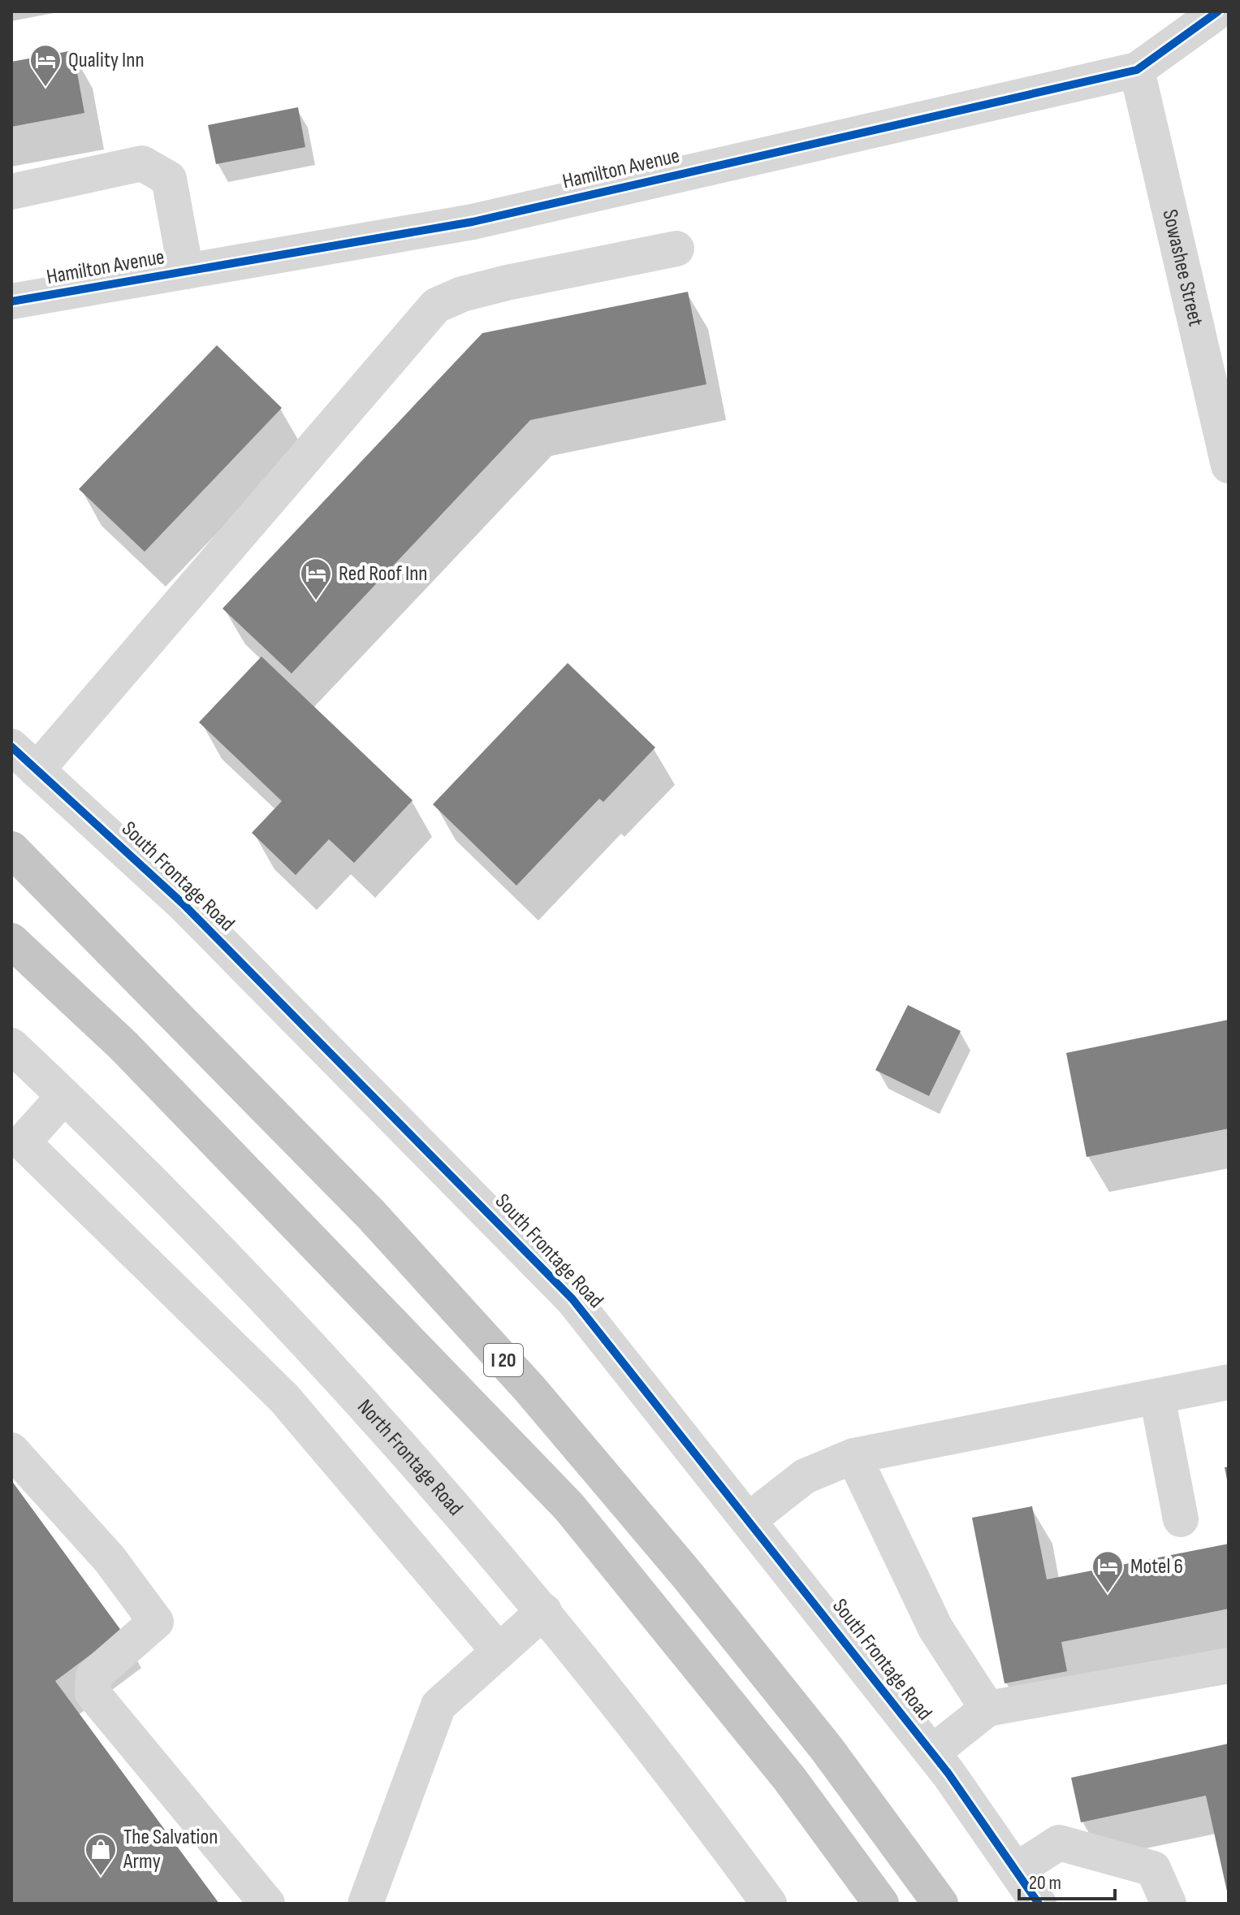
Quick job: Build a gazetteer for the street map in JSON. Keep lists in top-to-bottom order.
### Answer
{
  "streets": {
    "highway": ["I 20"],
    "street": [
      "Hamilton Avenue",
      "Sowashee Street",
      "South Frontage Road",
      "North Frontage Road"
    ]
  },
  "crossings": [
    ["Hamilton Avenue", "Sowashee Street"]
  ],
  "places": {
    "hotel": ["Quality Inn", "Red Roof Inn", "Motel 6"],
    "shop": ["The Salvation Army"]
  },
  "scale_bar": "20 m"
}
